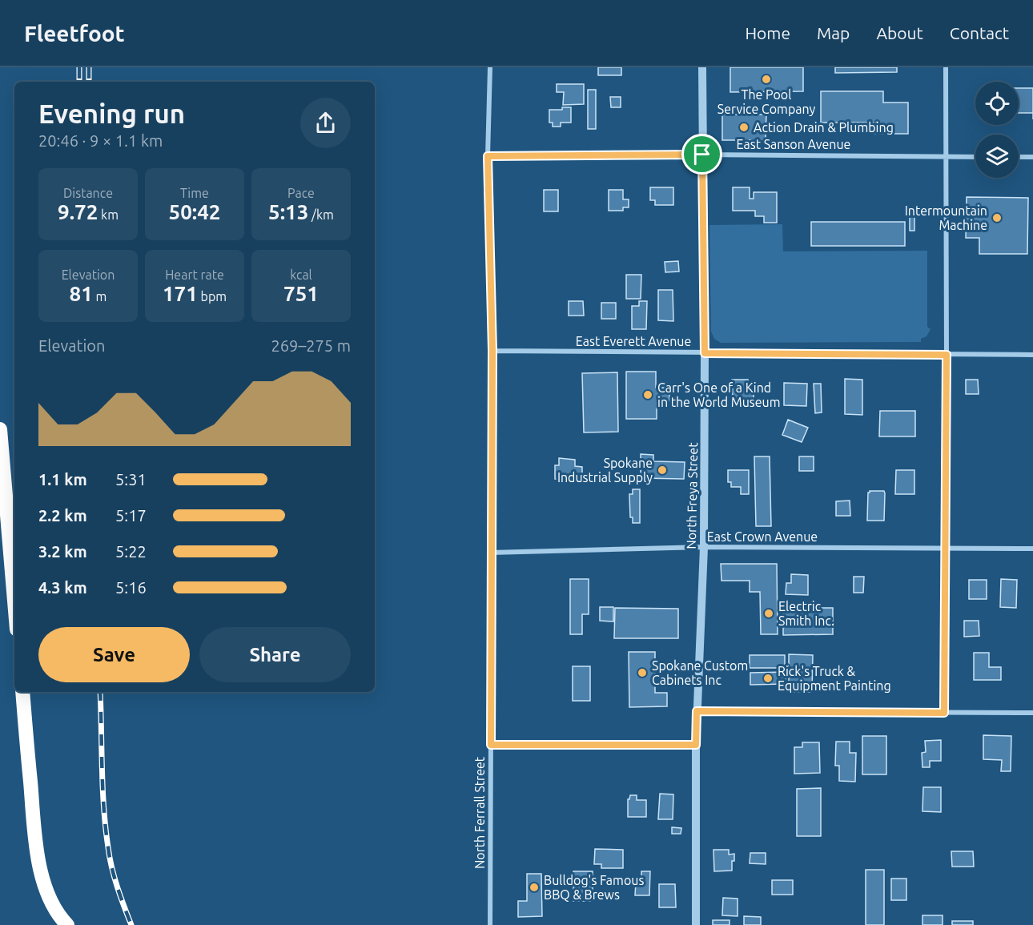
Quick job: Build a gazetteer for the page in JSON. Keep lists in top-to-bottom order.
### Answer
{
  "streets": {
    "street": [
      "East Sanson Avenue",
      "East Everett Avenue",
      "North Freya Street",
      "East Crown Avenue",
      "North Ferrall Street"
    ]
  },
  "crossings": [
    ["East Sanson Avenue", "North Freya Street"],
    ["East Sanson Avenue", "North Ferrall Street"],
    ["East Everett Avenue", "North Freya Street"],
    ["East Everett Avenue", "North Ferrall Street"],
    ["North Freya Street", "East Crown Avenue"],
    ["East Crown Avenue", "North Ferrall Street"]
  ],
  "places": [
    "The Pool Service Company",
    "Action Drain & Plumbing",
    "Intermountain Machine",
    "Carr's One of a Kind in the World Museum",
    "Spokane Industrial Supply",
    "Electric Smith Inc.",
    "Spokane Custom Cabinets Inc",
    "Rick's Truck & Equipment Painting",
    "Bulldog's Famous BBQ & Brews"
  ],
  "page": {
    "header": "Fleetfoot",
    "nav": [
      "Home",
      "Map",
      "About",
      "Contact"
    ],
    "heading": ["Evening run", "20:46 · 9 × 1.1 km"],
    "stats": [
      ["Distance", "9.72 km"],
      ["Time", "50:42"],
      ["Pace", "5:13 /km"],
      ["Elevation", "81 m"],
      ["Heart rate", "171 bpm"],
      ["kcal", "751"]
    ],
    "chart": ["Elevation", "269–275 m"],
    "list": [
      {
        "name": "1.1 km",
        "note": "5:31"
      },
      {
        "name": "2.2 km",
        "note": "5:17"
      },
      {
        "name": "3.2 km",
        "note": "5:22"
      },
      {
        "name": "4.3 km",
        "note": "5:16"
      }
    ],
    "buttons": ["Save", "Share"]
  }
}
